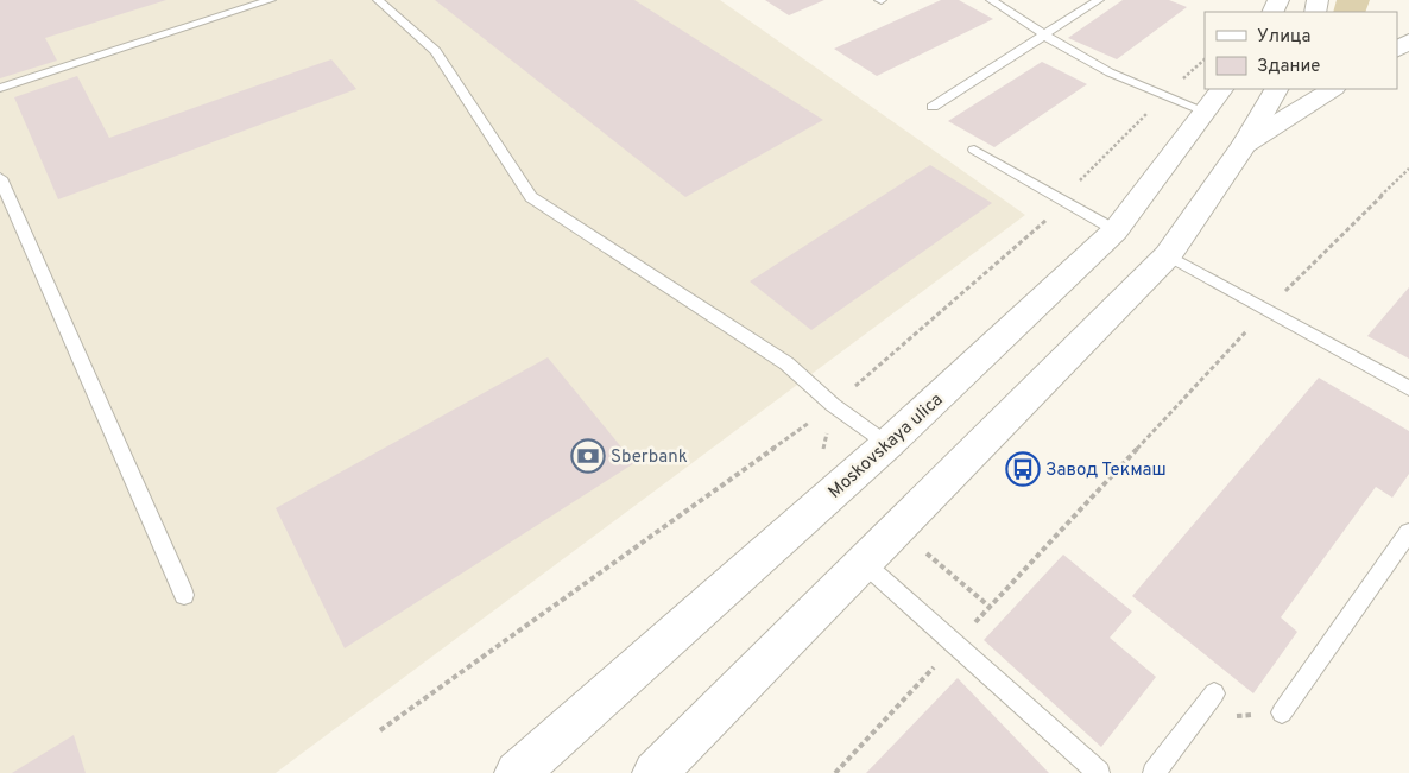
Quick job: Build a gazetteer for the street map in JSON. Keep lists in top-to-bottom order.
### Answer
{
  "streets": {
    "main road": ["Moskovskaya ulica"]
  },
  "places": {
    "bank": ["Sberbank"],
    "bus stop": ["Завод Текмаш"]
  },
  "legend": ["Улица", "Здание"]
}
